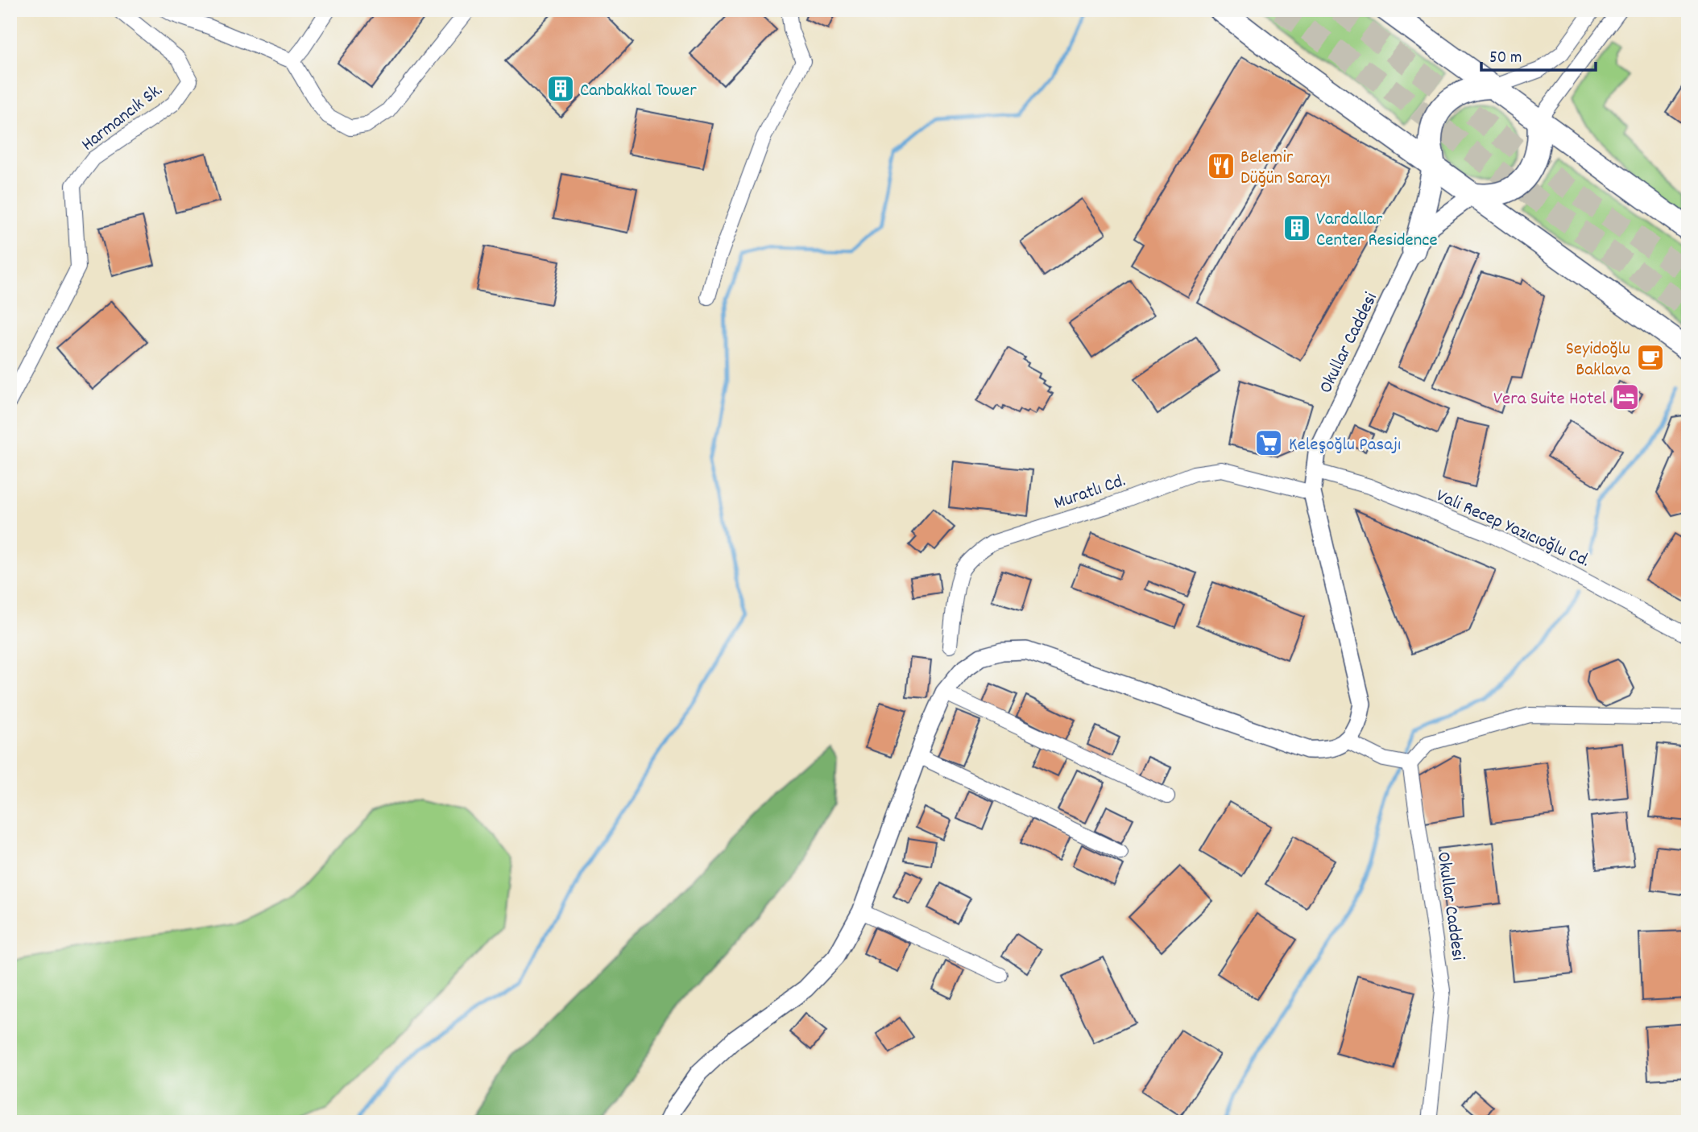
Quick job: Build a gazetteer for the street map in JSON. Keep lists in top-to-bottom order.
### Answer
{
  "streets": {
    "street": [
      "Harmancık Sk.",
      "Okullar Caddesi",
      "Muratlı Cd.",
      "Vali Recep Yazıcıoğlu Cd."
    ]
  },
  "crossings": [
    ["Okullar Caddesi", "Muratlı Cd."],
    ["Okullar Caddesi", "Vali Recep Yazıcıoğlu Cd."]
  ],
  "places": {
    "building": ["Canbakkal Tower", "Vardallar Center Residence"],
    "restaurant": ["Belemir Düğün Sarayı"],
    "cafe": ["Seyidoğlu Baklava"],
    "hotel": ["Vera Suite Hotel"],
    "supermarket": ["Keleşoğlu Pasajı"]
  },
  "scale_bar": "50 m"
}
